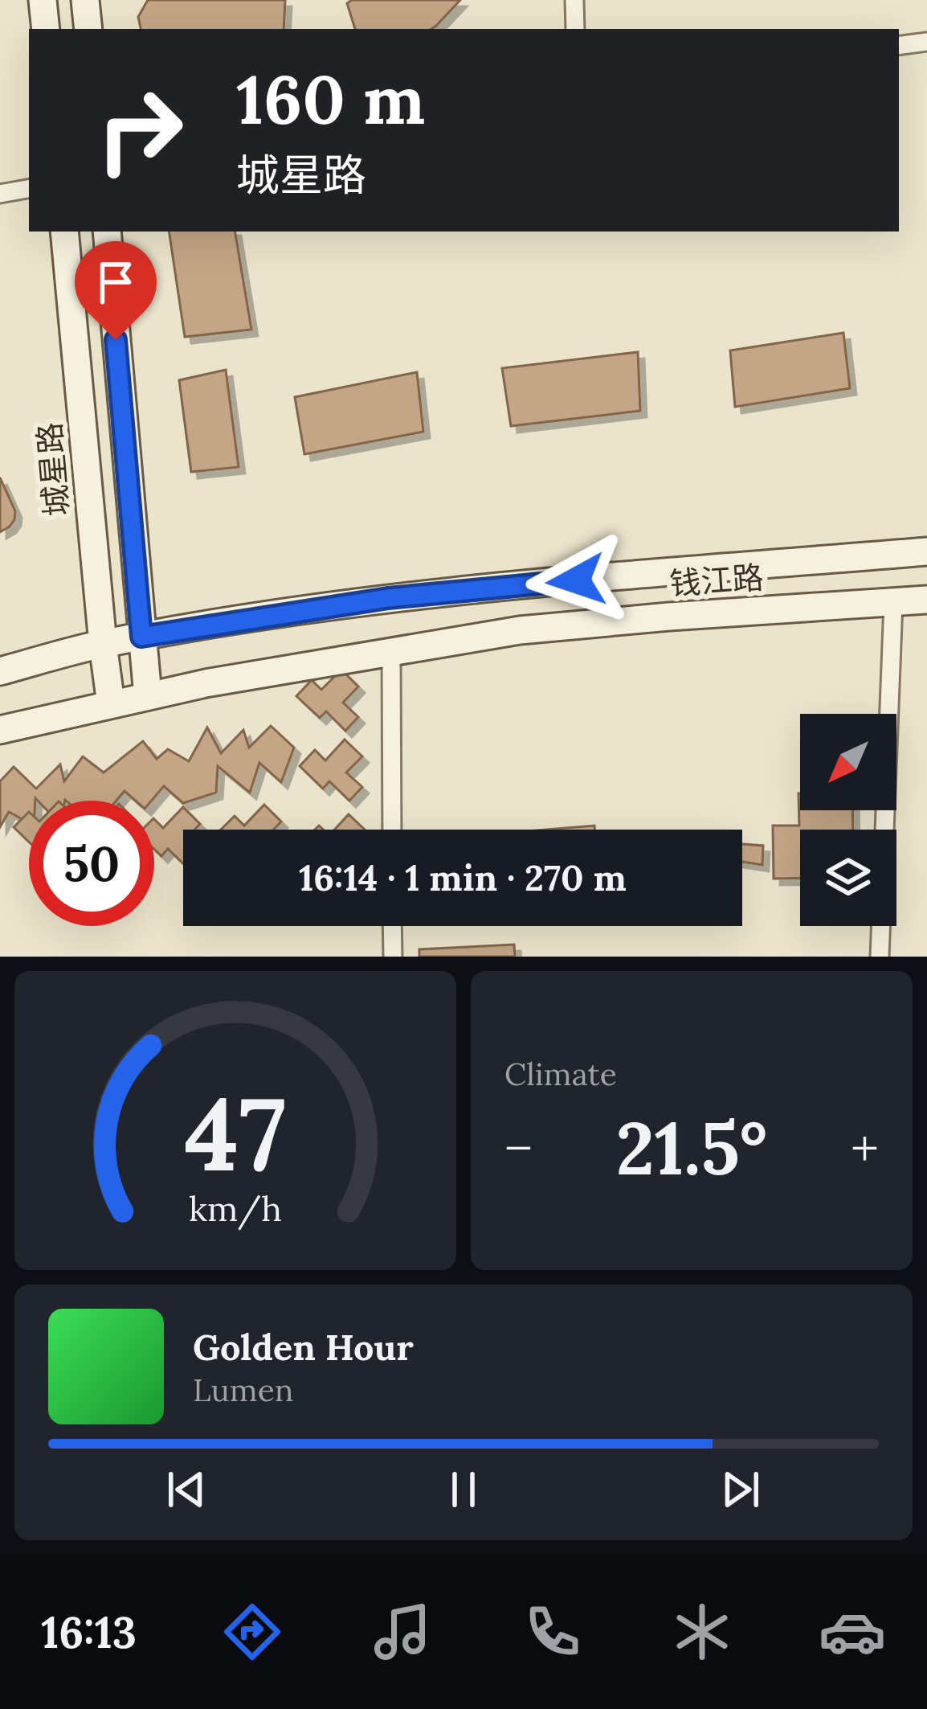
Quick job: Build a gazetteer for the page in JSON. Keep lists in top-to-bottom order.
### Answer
{
  "streets": {
    "main road": ["城星路", "钱江路"]
  },
  "crossings": [
    ["城星路", "钱江路"]
  ],
  "north": "bottom left",
  "page": {
    "turn": ["160 m", "城星路"],
    "limit": "50",
    "trip": "16:14 · 1 min · 270 m",
    "tile": "Climate",
    "heat": ["−", "21.5°", "+"],
    "song": ["Golden Hour", "Lumen"],
    "tabs": "16:13",
    "gauge": ["47", "km/h"]
  }
}
